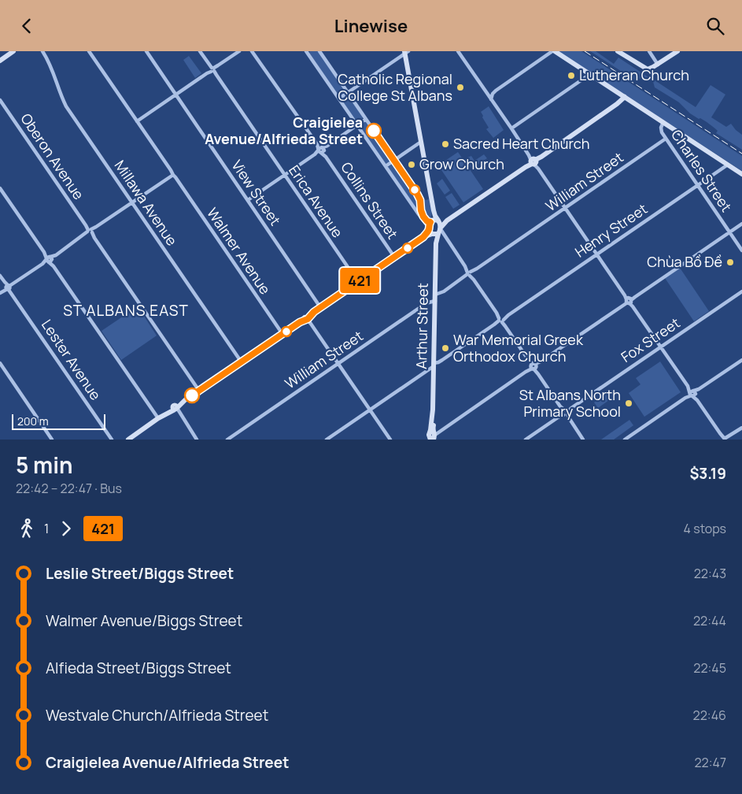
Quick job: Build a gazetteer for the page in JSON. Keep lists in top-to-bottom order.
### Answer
{
  "streets": {
    "street": [
      "Oberon Avenue",
      "Charles Street",
      "William Street",
      "View Street",
      "Collins Street",
      "Erica Avenue",
      "Millawa Avenue",
      "Henry Street",
      "Walmer Avenue",
      "Arthur Street",
      "Fox Street",
      "Lester Avenue"
    ]
  },
  "crossings": [
    ["Charles Street", "William Street"],
    ["Charles Street", "Henry Street"],
    ["William Street", "Arthur Street"],
    ["Henry Street", "Arthur Street"]
  ],
  "districts": ["ST ALBANS EAST"],
  "places": [
    "Lutheran Church",
    "Catholic Regional College St Albans",
    "Craigielea Avenue/Alfrieda Street",
    "Sacred Heart Church",
    "Grow Church",
    "Chùa Bồ Đề",
    "War Memorial Greek Orthodox Church",
    "St Albans North Primary School"
  ],
  "lines": ["bus line 421"],
  "scale_bar": "200 m",
  "page": {
    "header": "Linewise",
    "on_map": "421",
    "scale": "200 m",
    "heading": ["5 min", "22:42 – 22:47 · Bus", "$3.19"],
    "legs": ["1", "421", "4 stops"],
    "list": [
      {
        "name": "Leslie Street/Biggs Street",
        "value": "22:43"
      },
      {
        "name": "Walmer Avenue/Biggs Street",
        "value": "22:44"
      },
      {
        "name": "Alfieda Street/Biggs Street",
        "value": "22:45"
      },
      {
        "name": "Westvale Church/Alfrieda Street",
        "value": "22:46"
      },
      {
        "name": "Craigielea Avenue/Alfrieda Street",
        "value": "22:47"
      }
    ]
  }
}
